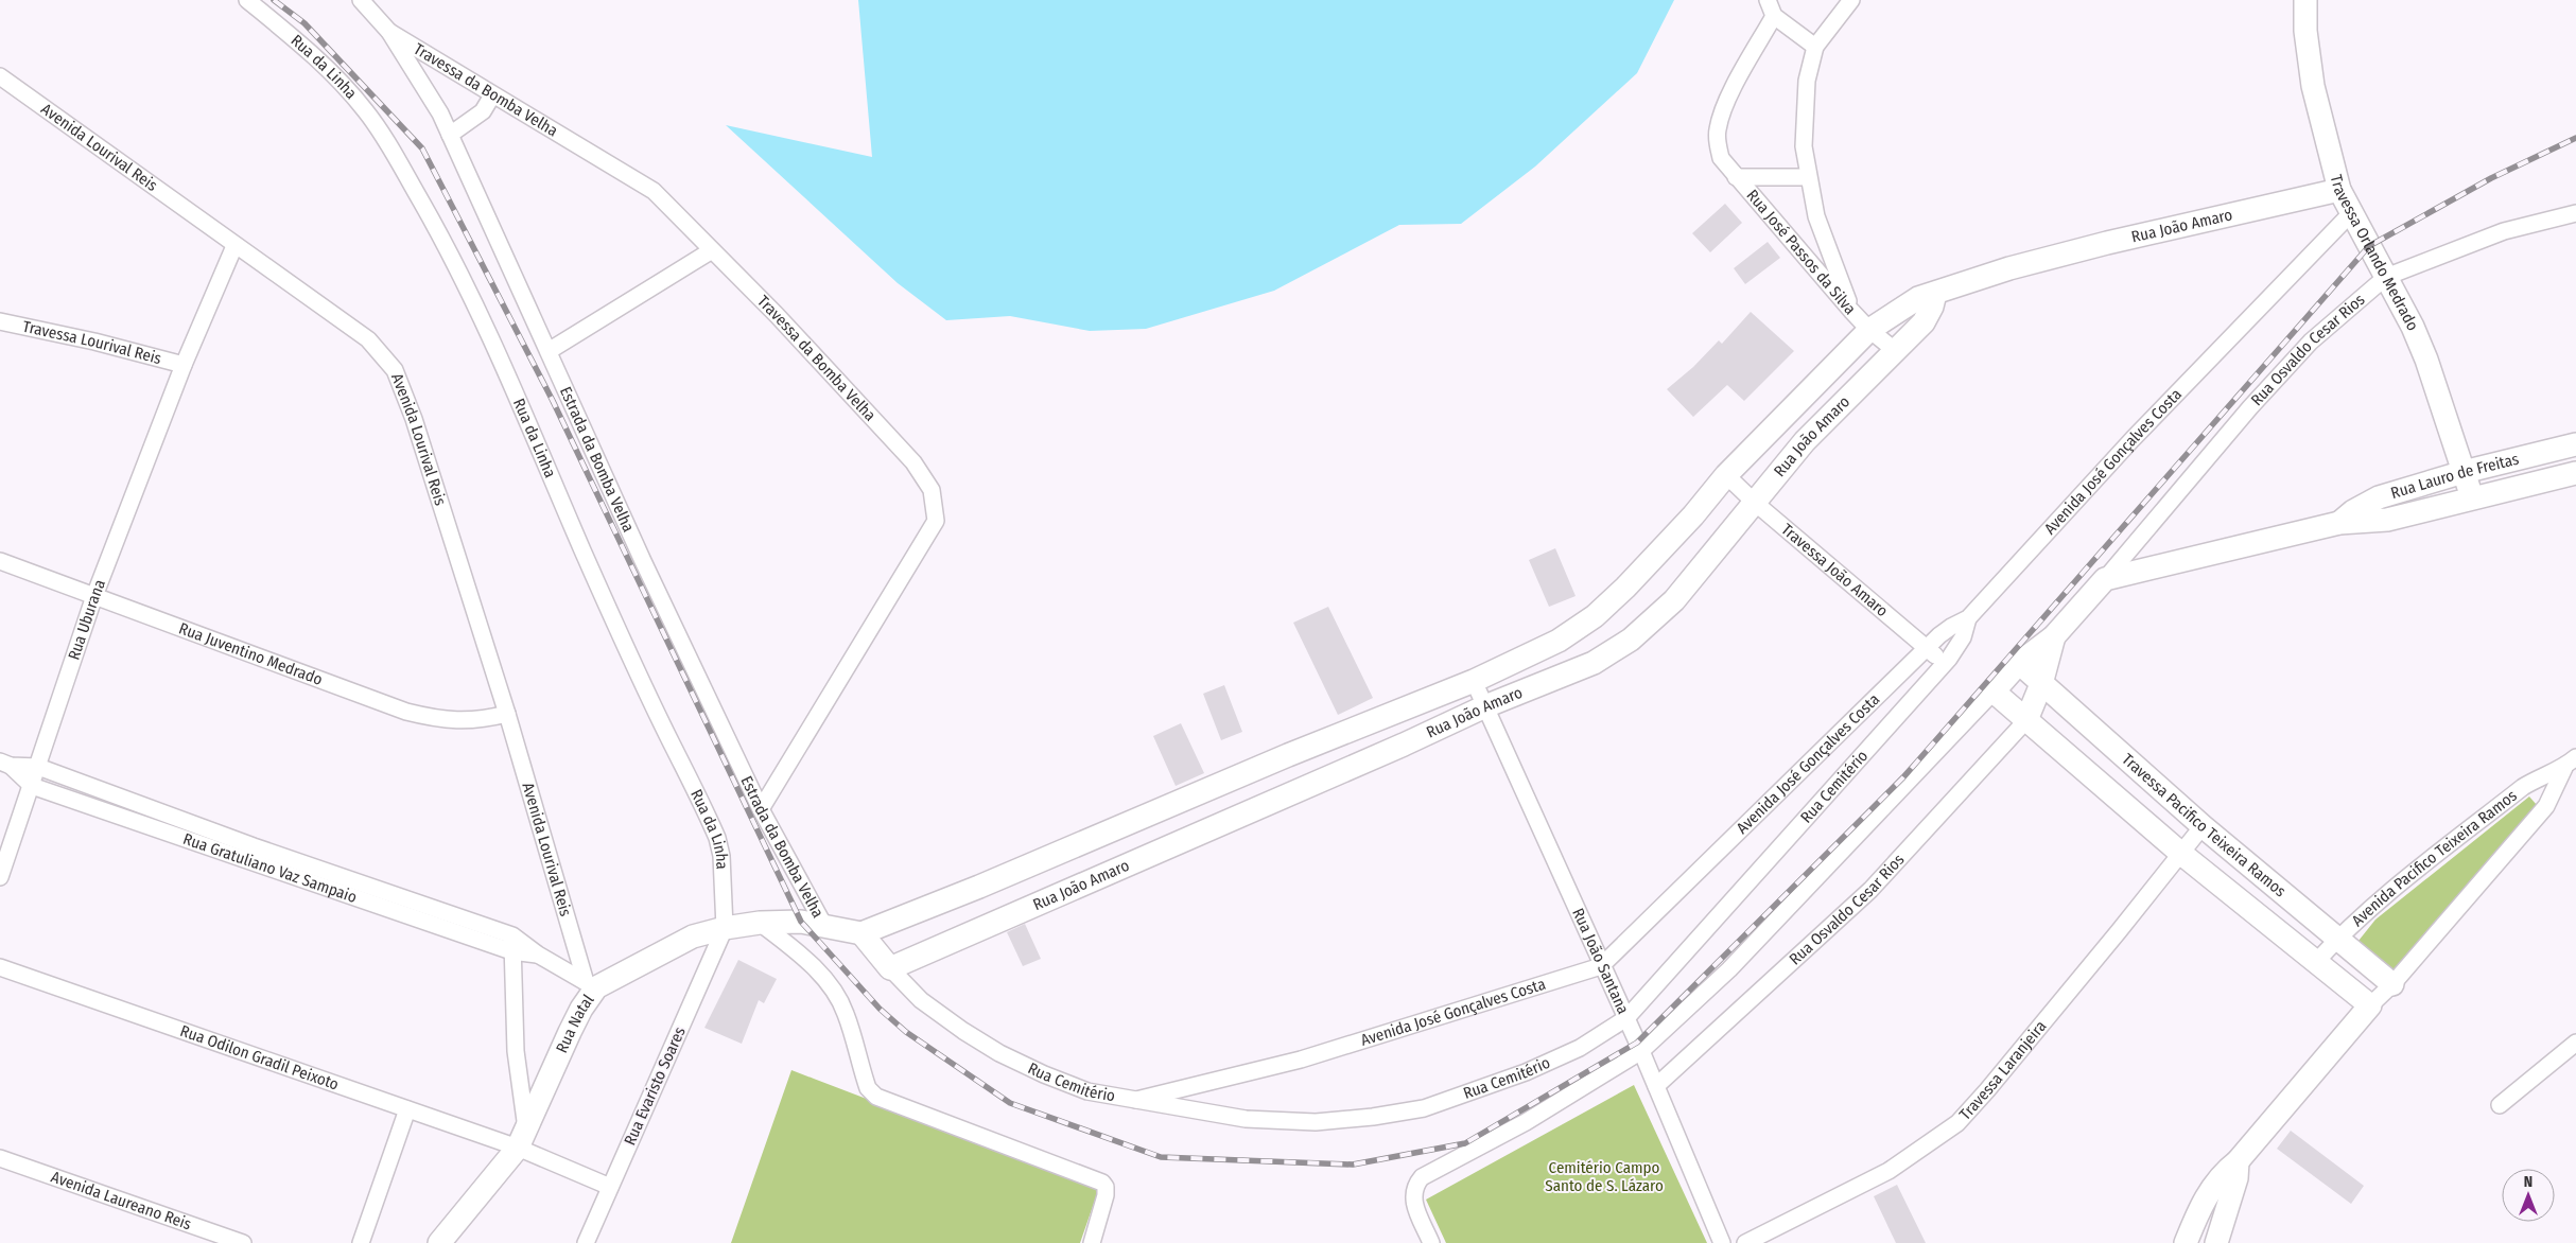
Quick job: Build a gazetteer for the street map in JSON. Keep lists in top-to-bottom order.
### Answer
{
  "streets": {
    "street": [
      "Rua da Linha",
      "Travessa da Bomba Velha",
      "Avenida Lourival Reis",
      "Rua João Amaro",
      "Rua José Passos da Silva",
      "Travessa Orlando Medrado",
      "Travessa Lourival Reis",
      "Rua Osvaldo Cesar Rios",
      "Estrada da Bomba Velha",
      "Avenida José Gonçalves Costa",
      "Rua Lauro de Freitas",
      "Travessa João Amaro",
      "Rua Uburana",
      "Rua Juventino Medrado",
      "Rua Cemitério",
      "Travessa Pacifico Teixeira Ramos",
      "Avenida Pacifico Teixeira Ramos",
      "Rua Gratuliano Vaz Sampaio",
      "Rua João Santana",
      "Rua Natal",
      "Rua Odilon Gradil Peixoto",
      "Travessa Laranjeira",
      "Rua Evaristo Soares",
      "Avenida Laureano Reis"
    ]
  },
  "crossings": [
    ["Rua da Linha", "Rua Natal"],
    ["Rua da Linha", "Rua Evaristo Soares"],
    ["Travessa da Bomba Velha", "Estrada da Bomba Velha"],
    ["Avenida Lourival Reis", "Rua Uburana"],
    ["Avenida Lourival Reis", "Rua Juventino Medrado"],
    ["Avenida Lourival Reis", "Rua Gratuliano Vaz Sampaio"],
    ["Avenida Lourival Reis", "Rua Natal"],
    ["Rua João Amaro", "Travessa Orlando Medrado"],
    ["Rua João Amaro", "Travessa João Amaro"],
    ["Rua João Amaro", "Rua Cemitério"],
    ["Rua João Amaro", "Rua João Santana"],
    ["Rua João Amaro", "Rua Natal"],
    ["Travessa Orlando Medrado", "Rua Osvaldo Cesar Rios"],
    ["Travessa Orlando Medrado", "Avenida José Gonçalves Costa"],
    ["Travessa Orlando Medrado", "Rua Lauro de Freitas"],
    ["Travessa Lourival Reis", "Rua Uburana"],
    ["Rua Osvaldo Cesar Rios", "Rua Lauro de Freitas"],
    ["Rua Osvaldo Cesar Rios", "Travessa Pacifico Teixeira Ramos"],
    ["Rua Osvaldo Cesar Rios", "Rua João Santana"],
    ["Estrada da Bomba Velha", "Rua Natal"],
    ["Avenida José Gonçalves Costa", "Travessa João Amaro"],
    ["Avenida José Gonçalves Costa", "Rua Cemitério"],
    ["Avenida José Gonçalves Costa", "Rua João Santana"],
    ["Travessa João Amaro", "Rua Cemitério"],
    ["Rua Uburana", "Rua Juventino Medrado"],
    ["Rua Uburana", "Rua Gratuliano Vaz Sampaio"],
    ["Rua Cemitério", "Rua João Santana"],
    ["Travessa Pacifico Teixeira Ramos", "Avenida Pacifico Teixeira Ramos"],
    ["Travessa Pacifico Teixeira Ramos", "Travessa Laranjeira"],
    ["Rua Gratuliano Vaz Sampaio", "Rua Natal"],
    ["Rua Natal", "Rua Odilon Gradil Peixoto"],
    ["Rua Natal", "Rua Evaristo Soares"],
    ["Rua Odilon Gradil Peixoto", "Rua Evaristo Soares"]
  ],
  "parks": ["Cemitério Campo Santo de S. Lázaro"],
  "north": "top"
}
